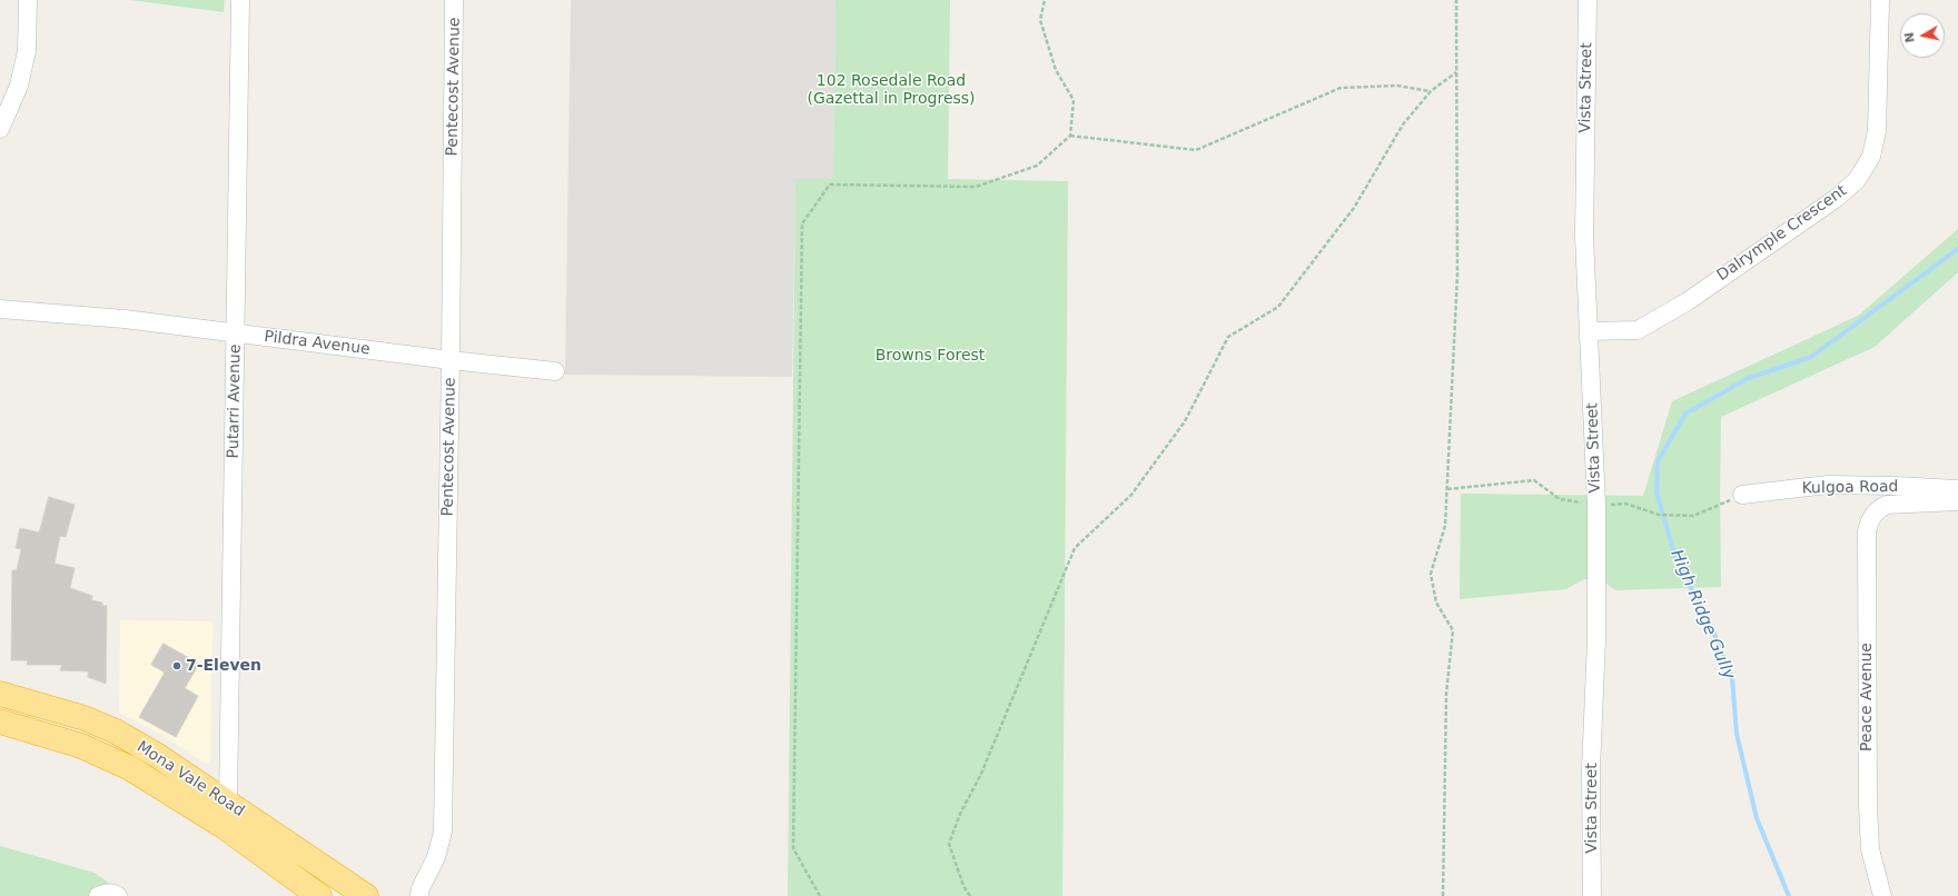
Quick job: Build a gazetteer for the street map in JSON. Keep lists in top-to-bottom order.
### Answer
{
  "streets": {
    "highway": ["Mona Vale Road"],
    "street": [
      "Pentecost Avenue",
      "Vista Street",
      "Dalrymple Crescent",
      "Pildra Avenue",
      "Putarri Avenue",
      "Kulgoa Road",
      "Peace Avenue"
    ]
  },
  "crossings": [
    ["Pentecost Avenue", "Pildra Avenue"],
    ["Vista Street", "Dalrymple Crescent"],
    ["Pildra Avenue", "Putarri Avenue"],
    ["Putarri Avenue", "Mona Vale Road"],
    ["Kulgoa Road", "Peace Avenue"]
  ],
  "water": ["High Ridge Gully"],
  "parks": ["102 Rosedale Road (Gazettal in Progress)", "Browns Forest"],
  "places": ["7-Eleven"],
  "north": "left"
}
